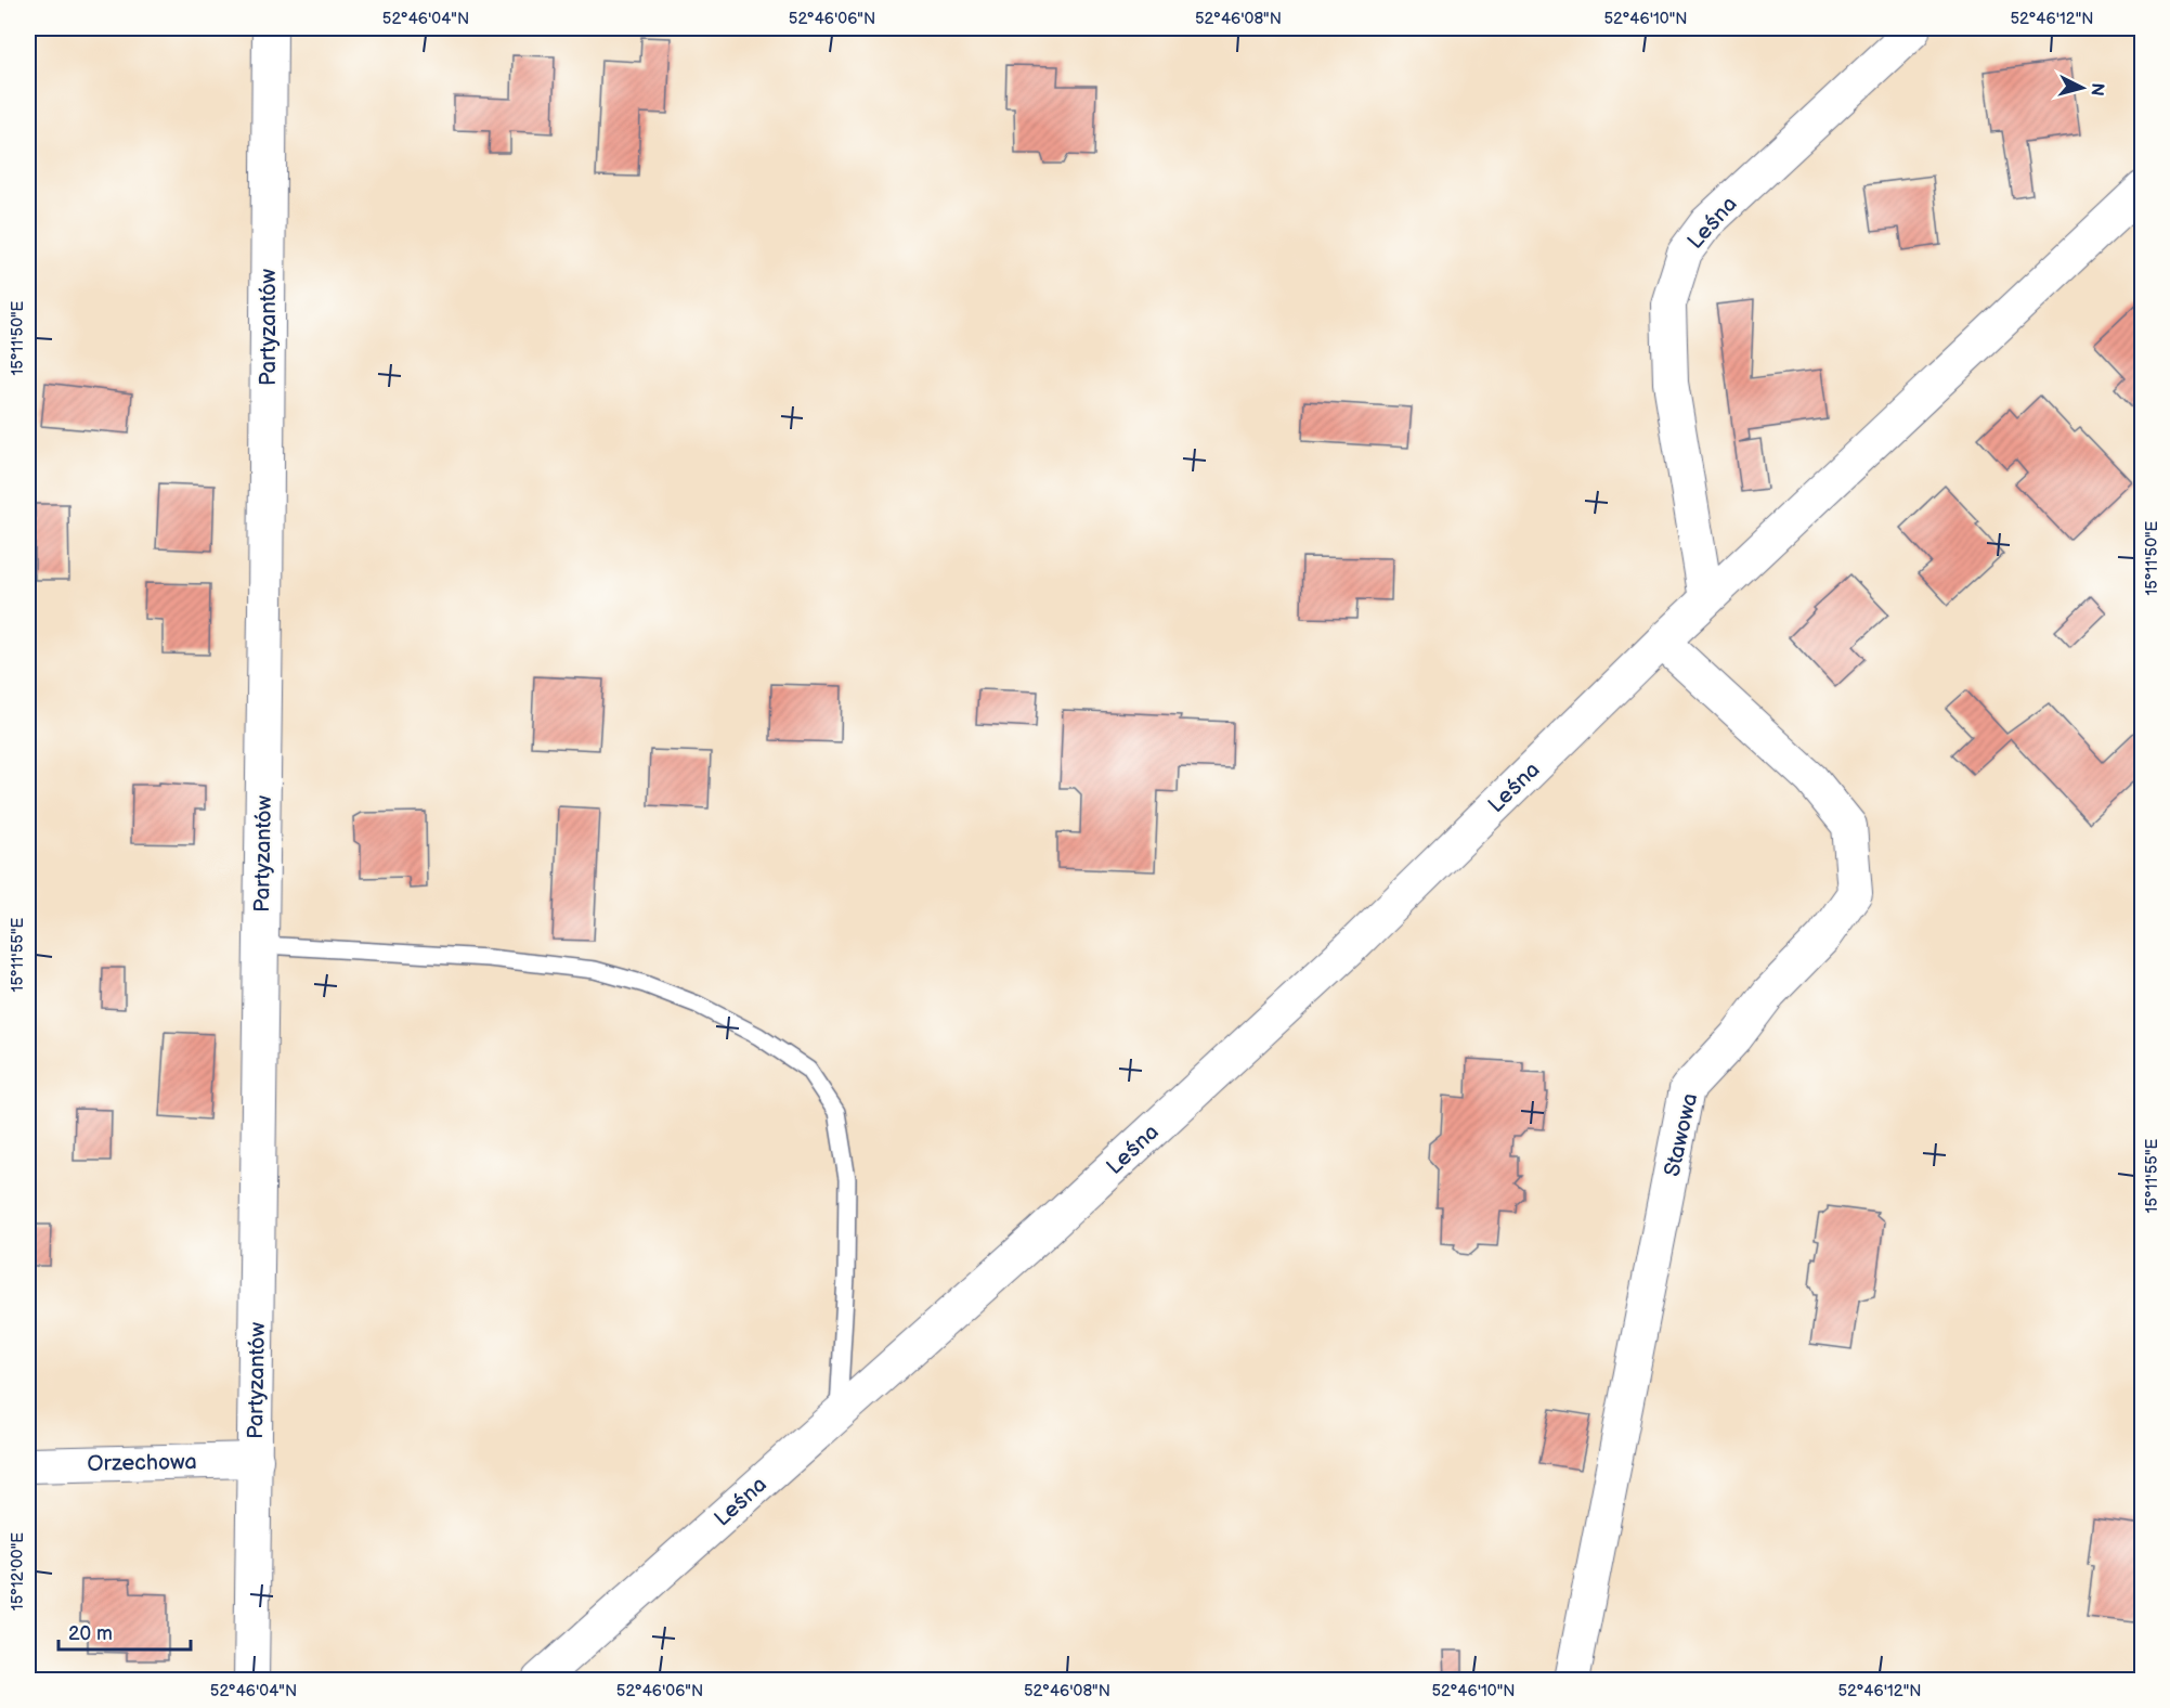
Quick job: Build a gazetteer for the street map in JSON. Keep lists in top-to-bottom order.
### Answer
{
  "streets": {
    "street": [
      "Leśna",
      "Partyzantów",
      "Stawowa",
      "Orzechowa"
    ]
  },
  "crossings": [
    ["Leśna", "Stawowa"],
    ["Partyzantów", "Orzechowa"]
  ],
  "scale_bar": "20 m",
  "north": "right",
  "coordinates": [
    "52°46'04\"N",
    "52°46'06\"N",
    "52°46'08\"N",
    "52°46'10\"N",
    "52°46'12\"N",
    "15°11'50\"E",
    "15°11'55\"E",
    "15°12'00\"E"
  ]
}
